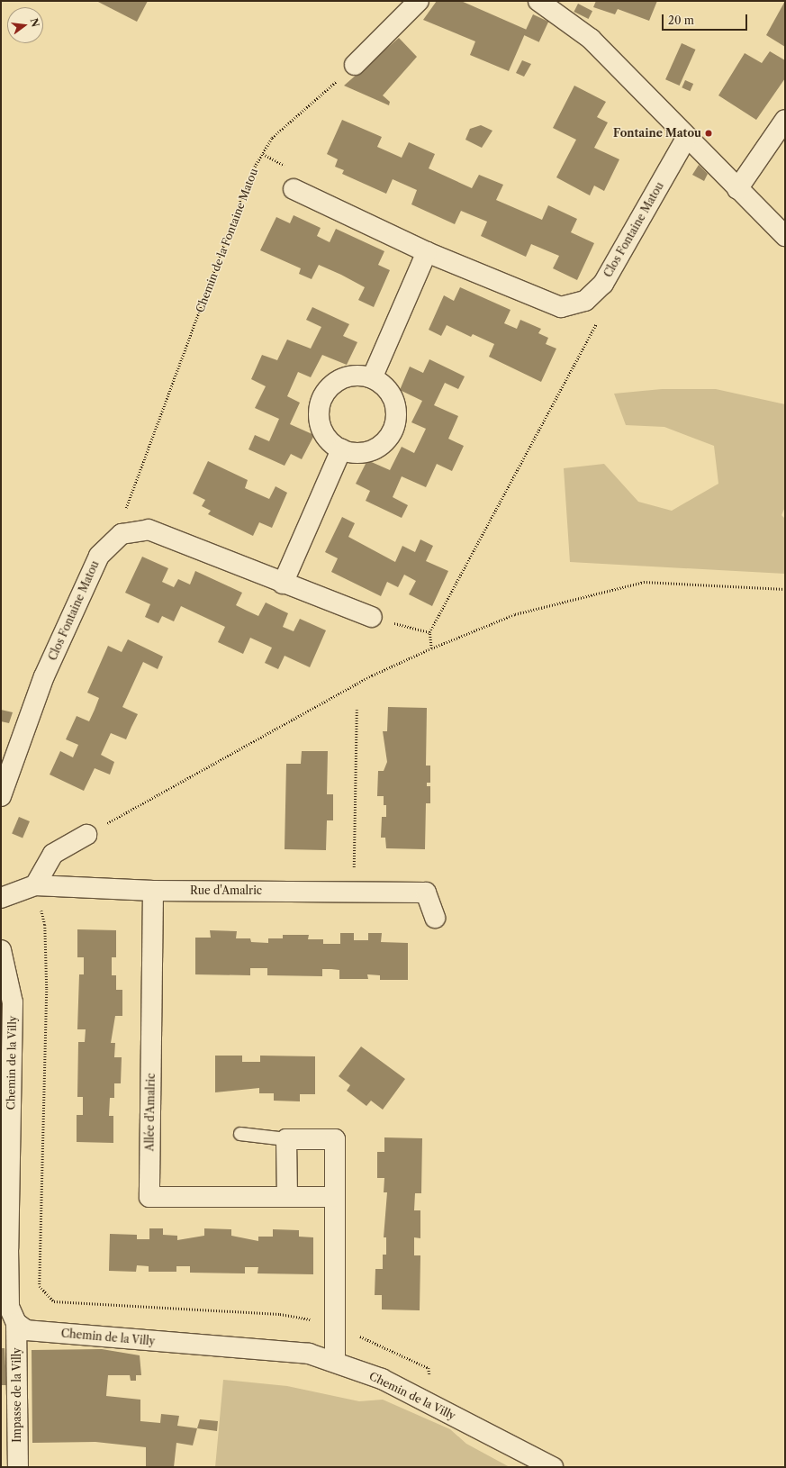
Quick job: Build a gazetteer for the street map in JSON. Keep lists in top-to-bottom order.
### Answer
{
  "streets": {
    "street": [
      "Clos Fontaine Matou",
      "Rue d'Amalric",
      "Chemin de la Villy",
      "Allée d'Amalric",
      "Impasse de la Villy"
    ],
    "path": ["Chemin de la Fontaine Matou"]
  },
  "crossings": [
    ["Clos Fontaine Matou", "Chemin de la Fontaine Matou"],
    ["Rue d'Amalric", "Allée d'Amalric"],
    ["Chemin de la Villy", "Impasse de la Villy"]
  ],
  "places": ["Fontaine Matou"],
  "scale_bar": "20 m",
  "north": "right"
}
